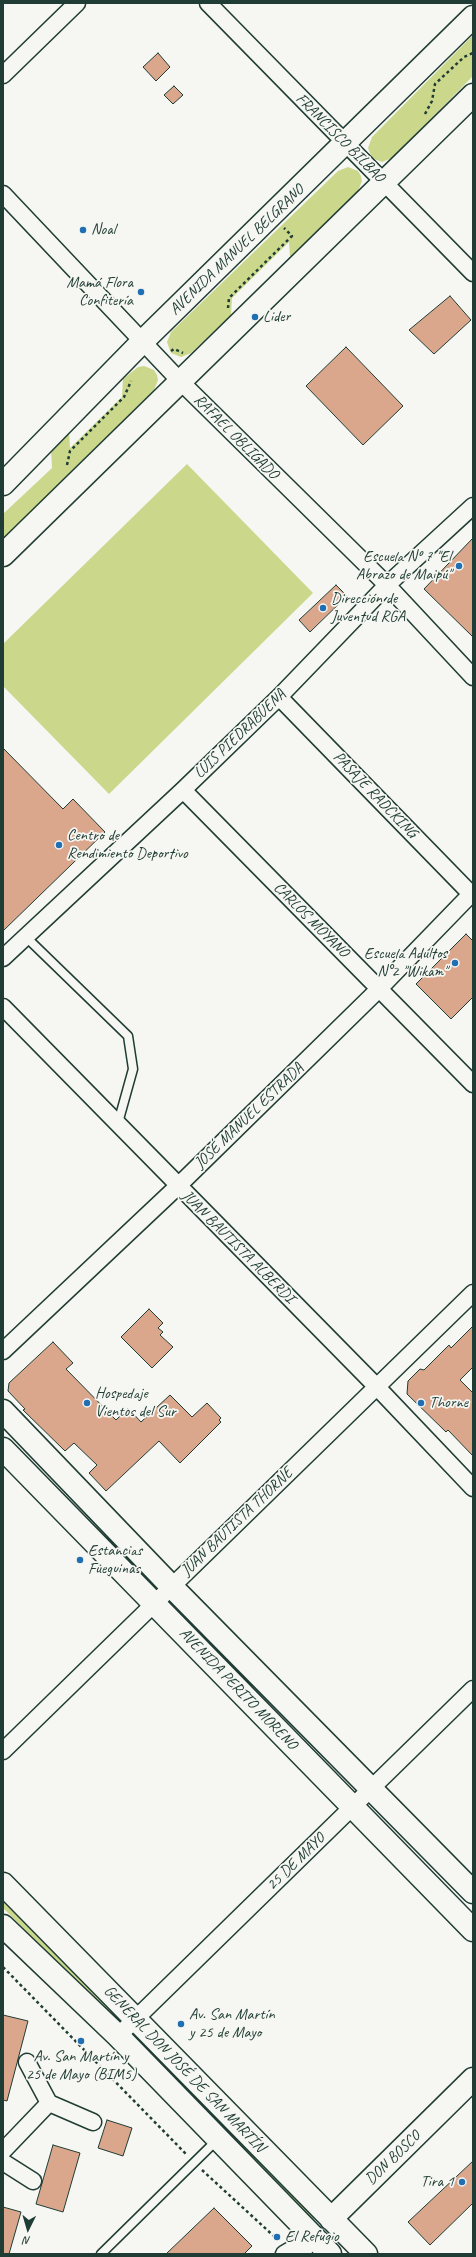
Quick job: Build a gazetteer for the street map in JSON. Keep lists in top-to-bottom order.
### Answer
{
  "streets": {
    "main road": [
      "AVENIDA MANUEL BELGRANO",
      "AVENIDA PERITO MORENO",
      "GENERAL DON JOSÉ DE SAN MARTÍN",
      "DON BOSCO"
    ],
    "street": [
      "FRANCISCO BILBAO",
      "RAFAEL OBLIGADO",
      "LUIS PIEDRABUENA",
      "PASAJE RADCKING",
      "CARLOS MOYANO",
      "JOSÉ MANUEL ESTRADA",
      "JUAN BAUTISTA ALBERDI",
      "JUAN BAUTISTA THORNE",
      "25 DE MAYO"
    ]
  },
  "crossings": [
    ["FRANCISCO BILBAO", "AVENIDA MANUEL BELGRANO"],
    ["AVENIDA MANUEL BELGRANO", "RAFAEL OBLIGADO"],
    ["RAFAEL OBLIGADO", "LUIS PIEDRABUENA"],
    ["LUIS PIEDRABUENA", "PASAJE RADCKING"],
    ["LUIS PIEDRABUENA", "CARLOS MOYANO"],
    ["PASAJE RADCKING", "JOSÉ MANUEL ESTRADA"],
    ["CARLOS MOYANO", "JOSÉ MANUEL ESTRADA"],
    ["JOSÉ MANUEL ESTRADA", "JUAN BAUTISTA ALBERDI"],
    ["JUAN BAUTISTA ALBERDI", "JUAN BAUTISTA THORNE"],
    ["JUAN BAUTISTA THORNE", "AVENIDA PERITO MORENO"],
    ["AVENIDA PERITO MORENO", "25 DE MAYO"],
    ["25 DE MAYO", "GENERAL DON JOSÉ DE SAN MARTÍN"],
    ["GENERAL DON JOSÉ DE SAN MARTÍN", "DON BOSCO"]
  ],
  "places": [
    "Noal",
    "Mamá Flora Confitería",
    "Lider",
    "Escuela Nº 7 \"El Abrazo de Maipú\"",
    "Dirección de Juventud RGA",
    "Centro de Rendimiento Deportivo",
    "Escuela Adultos N°2 \"Wikam\"",
    "Hospedaje Vientos del Sur",
    "Thorne",
    "Estancias Fueguinas",
    "Av. San Martín y 25 de Mayo",
    "Av. San Martín y 25 de Mayo (BIM5)",
    "Tira 1",
    "El Refugio"
  ],
  "north": "bottom"
}
